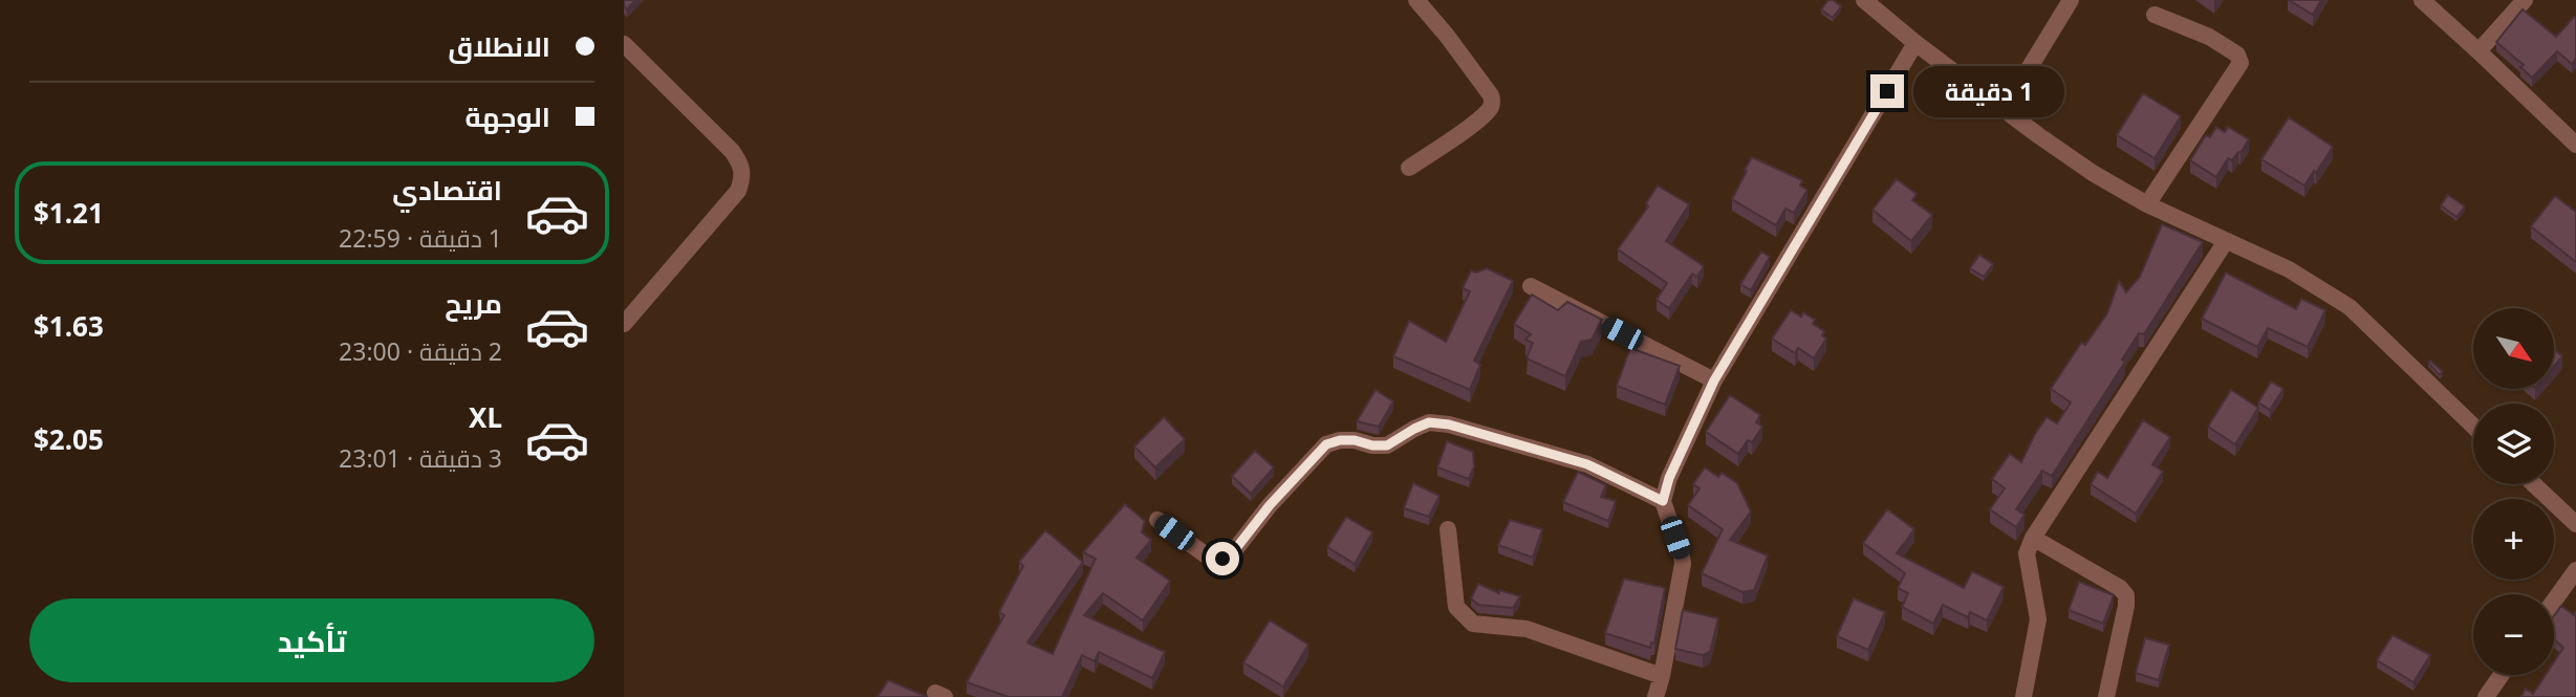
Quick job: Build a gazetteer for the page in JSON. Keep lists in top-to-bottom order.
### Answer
{
  "north": "bottom right",
  "page": {
    "banner": ["الانطلاق", "الوجهة"],
    "bubble": "1 دقيقة",
    "list": [
      {
        "name": "اقتصادي",
        "note": "1 دقيقة · 22:59",
        "value": "$1.21"
      },
      {
        "name": "مريح",
        "note": "2 دقيقة · 23:00",
        "value": "$1.63"
      },
      {
        "name": "XL",
        "note": "3 دقيقة · 23:01",
        "value": "$2.05"
      }
    ],
    "map_buttons": ["+", "−"],
    "buttons": "تأكيد"
  }
}
